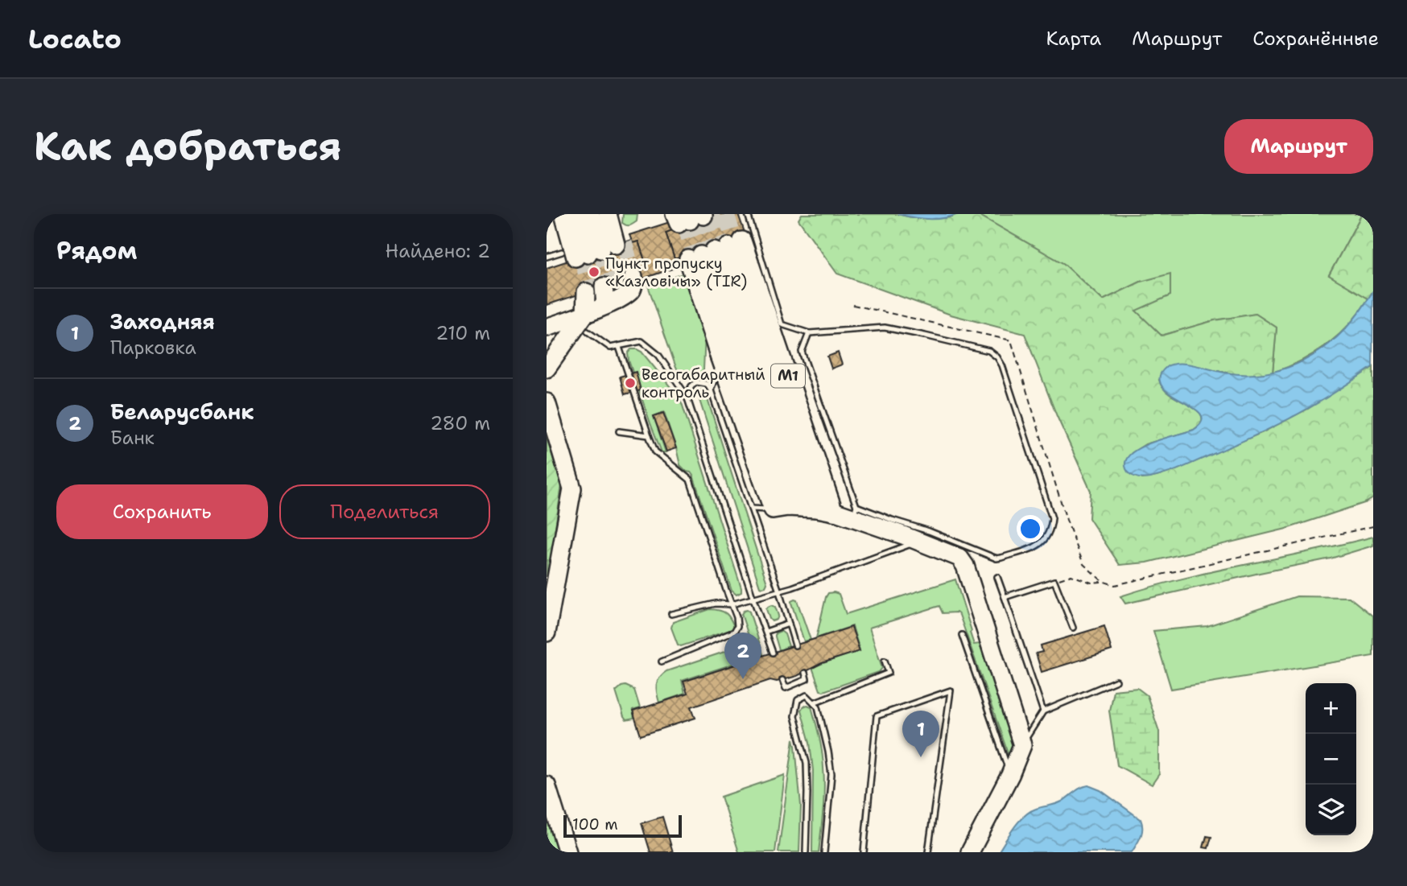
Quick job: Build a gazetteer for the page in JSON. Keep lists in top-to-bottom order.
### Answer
{
  "streets": {
    "highway": ["М1"]
  },
  "places": ["Пункт пропуску «Казловічы» (TIR)", "Весогабаритный контроль"],
  "scale_bar": "100 m",
  "page": {
    "header": "Locato",
    "nav": ["Карта", "Маршрут", "Сохранённые"],
    "buttons": [
      "Маршрут",
      ["Сохранить", "Поделиться"]
    ],
    "title": "Как добраться",
    "heading": ["Рядом", "Найдено: 2"],
    "list": [
      {
        "mark": "1",
        "name": "Заходняя",
        "note": "Парковка",
        "value": "210 m"
      },
      {
        "mark": "2",
        "name": "Беларусбанк",
        "note": "Банк",
        "value": "280 m"
      }
    ],
    "pins": ["2", "1"],
    "map_buttons": ["+", "−"],
    "scale": "100 m"
  }
}
